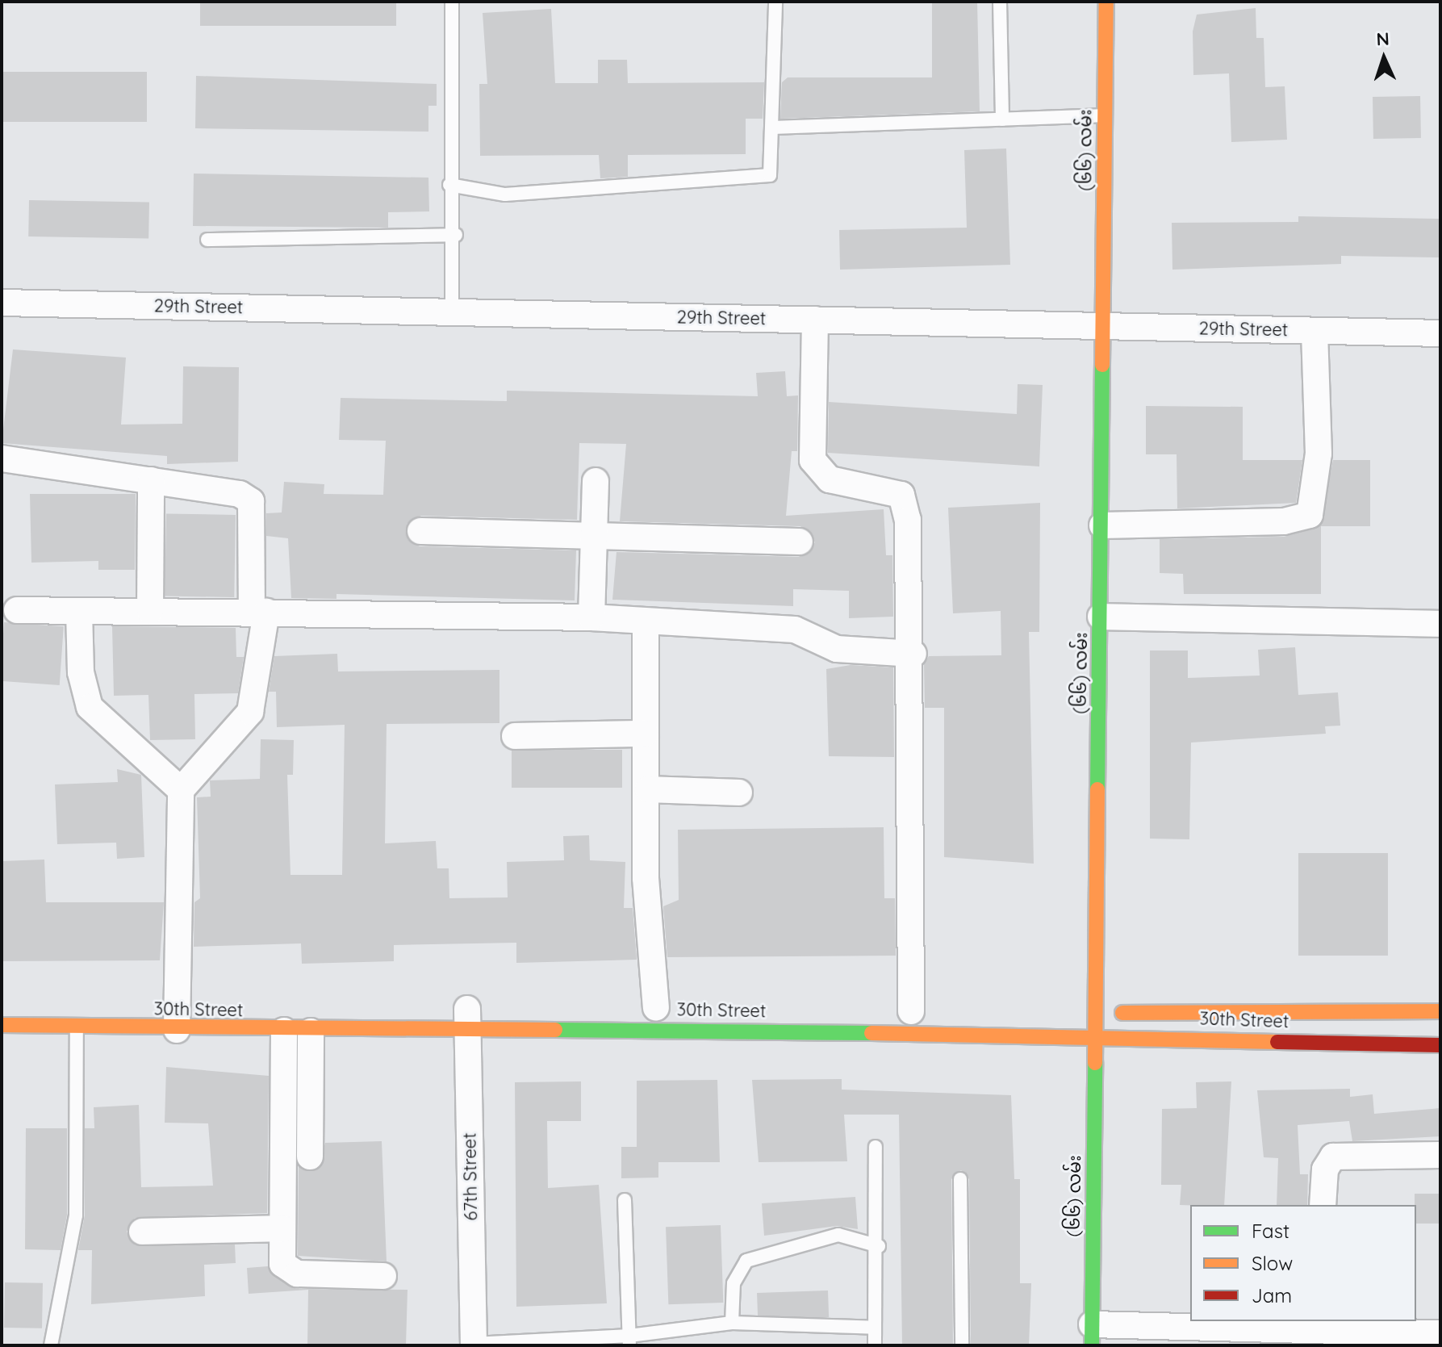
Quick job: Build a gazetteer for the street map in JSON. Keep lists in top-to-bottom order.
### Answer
{
  "streets": {
    "main road": ["(၆၆) လမ်း", "30th Street"],
    "street": ["29th Street", "67th Street"]
  },
  "crossings": [
    ["(၆၆) လမ်း", "29th Street"],
    ["(၆၆) လမ်း", "30th Street"],
    ["30th Street", "67th Street"]
  ],
  "legend": ["Fast", "Slow", "Jam"],
  "north": "top"
}
